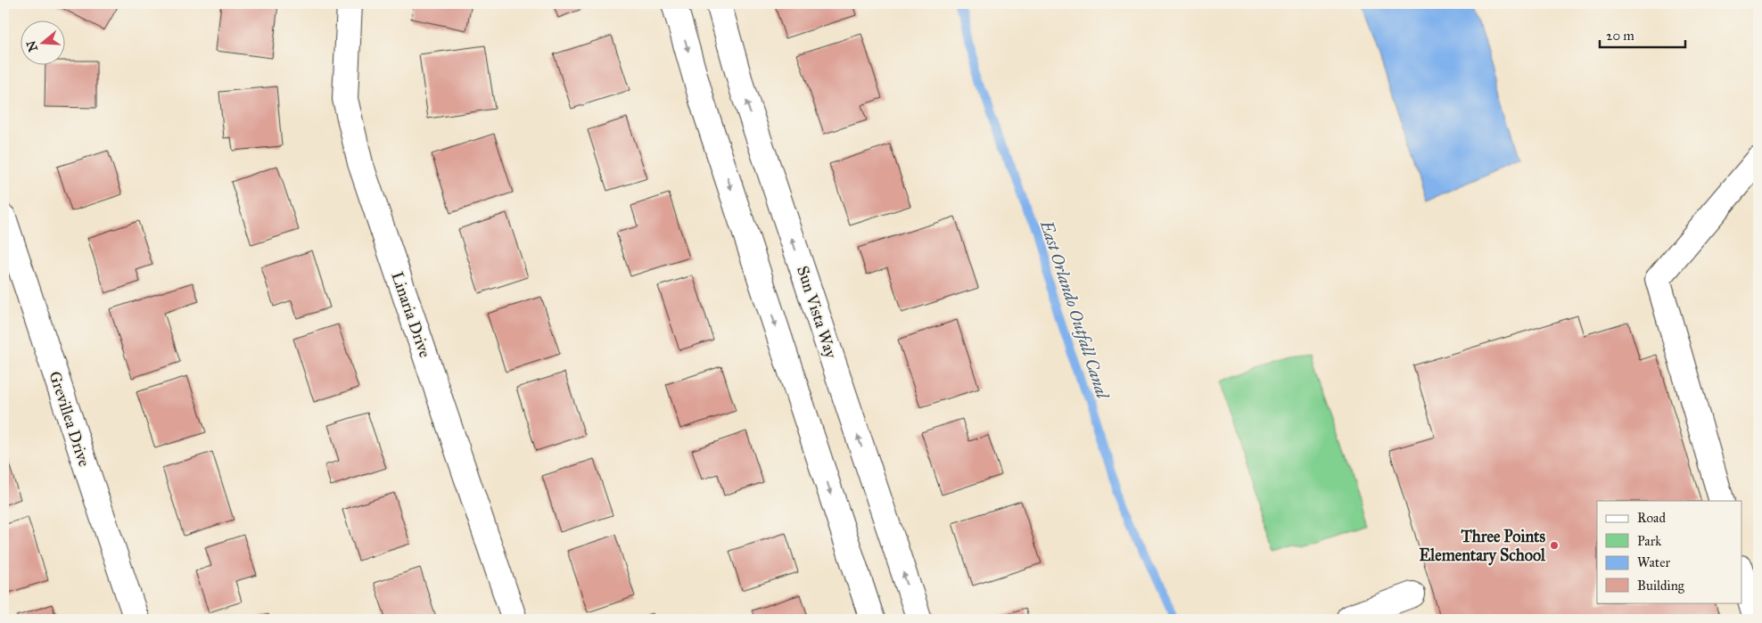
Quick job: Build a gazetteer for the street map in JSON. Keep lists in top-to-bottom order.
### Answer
{
  "streets": {
    "street": ["Sun Vista Way", "Linaria Drive", "Grevillea Drive"]
  },
  "water": ["East Orlando Outfall Canal"],
  "places": ["Three Points Elementary School"],
  "legend": [
    "Road",
    "Park",
    "Water",
    "Building"
  ],
  "scale_bar": "20 m",
  "north": "left"
}
